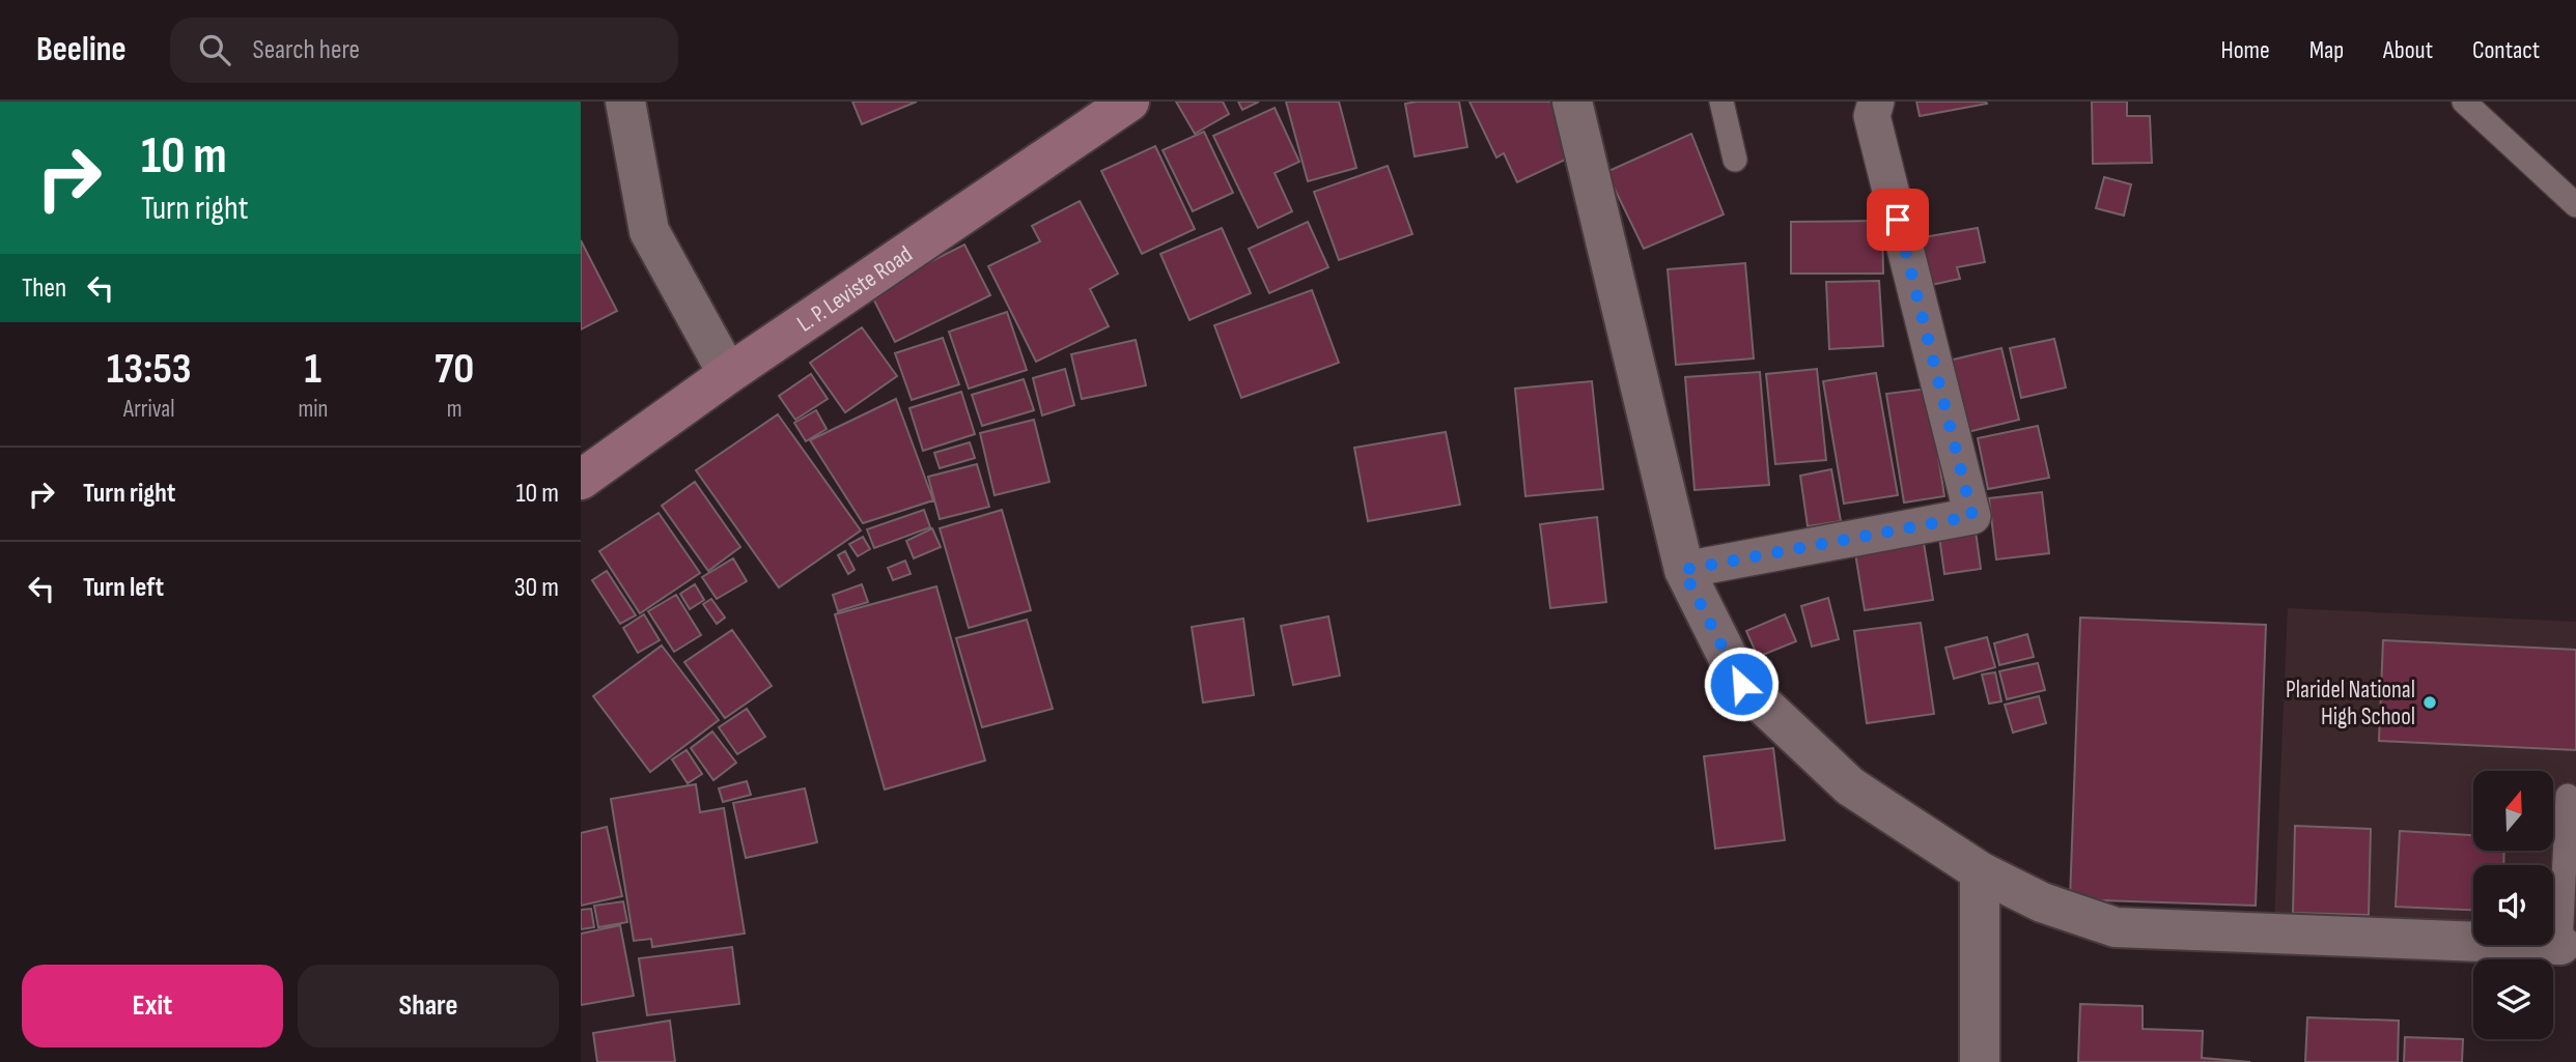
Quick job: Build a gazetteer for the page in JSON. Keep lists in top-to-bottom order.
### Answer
{
  "streets": {
    "main road": ["L. P. Leviste Road"]
  },
  "places": ["Plaridel National High School"],
  "north": "top",
  "page": {
    "header": "Beeline",
    "search": "Search here",
    "nav": [
      "Home",
      "Map",
      "About",
      "Contact"
    ],
    "turn": ["10 m", "Turn right"],
    "then": "Then",
    "eta": [
      "13:53",
      "Arrival",
      "1",
      "min",
      "70",
      "m"
    ],
    "list": [
      {
        "name": "Turn right",
        "value": "10 m"
      },
      {
        "name": "Turn left",
        "value": "30 m"
      }
    ],
    "buttons": ["Exit", "Share"]
  }
}
